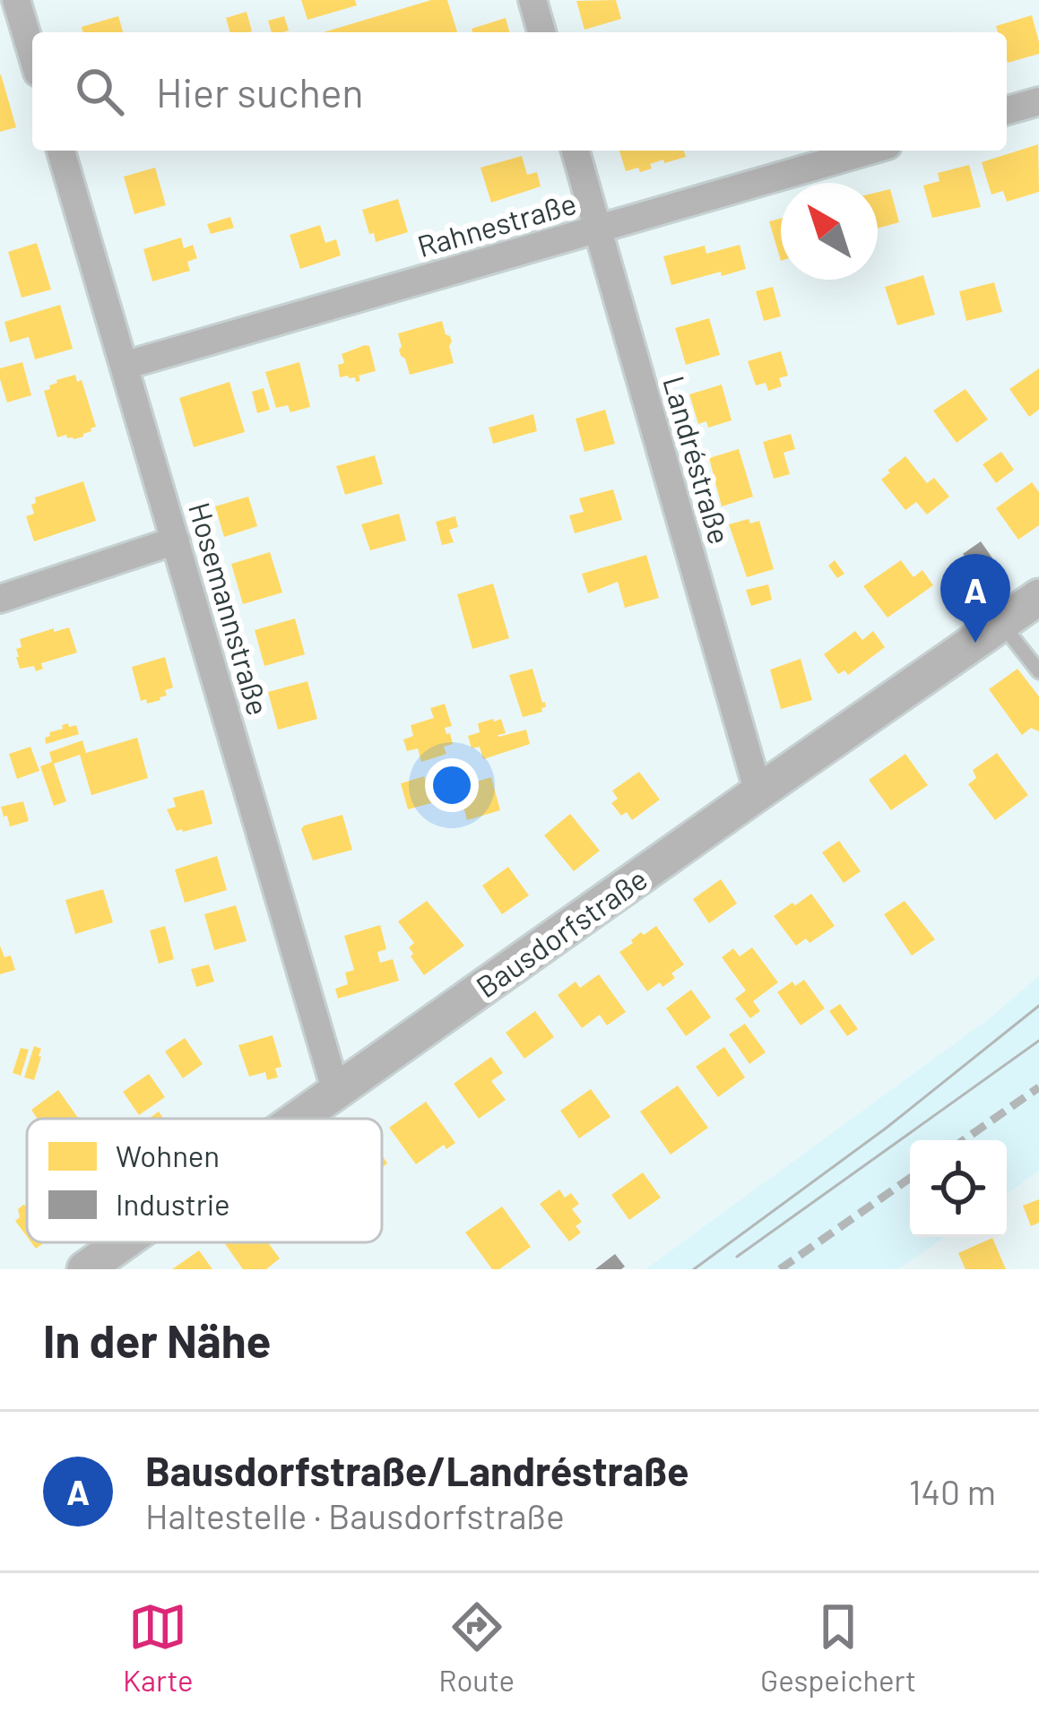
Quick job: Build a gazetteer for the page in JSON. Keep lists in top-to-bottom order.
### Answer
{
  "streets": {
    "street": [
      "Rahnestraße",
      "Landréstraße",
      "Hosemannstraße",
      "Bausdorfstraße"
    ]
  },
  "crossings": [
    ["Rahnestraße", "Landréstraße"],
    ["Rahnestraße", "Hosemannstraße"],
    ["Landréstraße", "Bausdorfstraße"],
    ["Hosemannstraße", "Bausdorfstraße"]
  ],
  "legend": ["Wohnen", "Industrie"],
  "north": "top left",
  "page": {
    "search": "Hier suchen",
    "pins": "A",
    "heading": "In der Nähe",
    "list": [
      {
        "mark": "A",
        "name": "Bausdorfstraße/Landréstraße",
        "note": "Haltestelle · Bausdorfstraße",
        "value": "140 m"
      }
    ],
    "nav": ["Karte", "Route", "Gespeichert"]
  }
}
